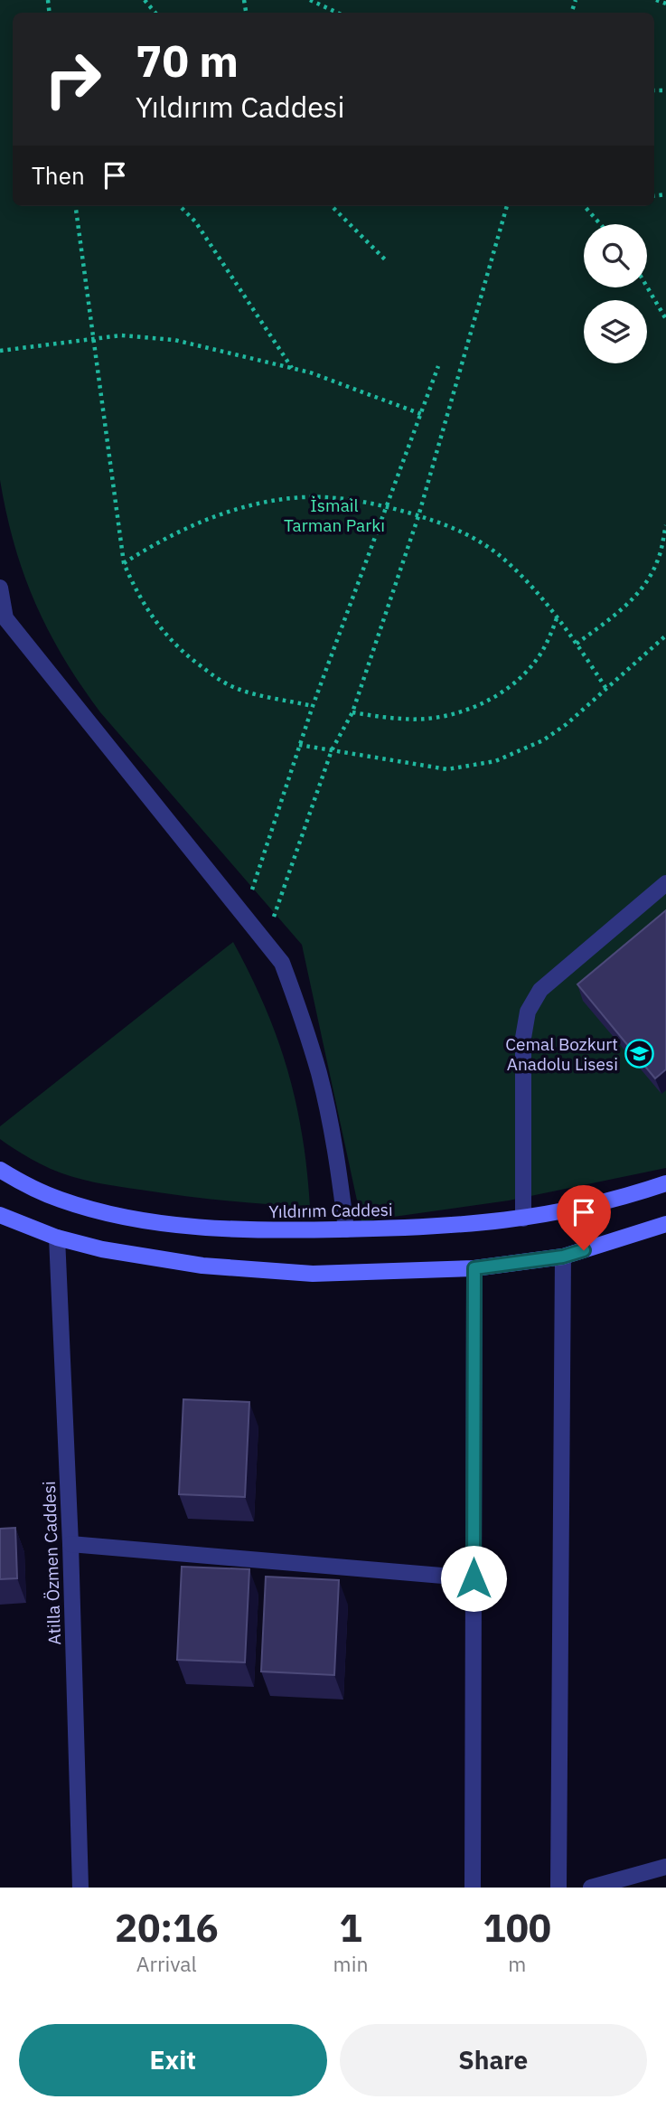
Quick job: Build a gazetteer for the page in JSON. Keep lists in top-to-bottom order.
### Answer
{
  "streets": {
    "street": ["Yıldırım Caddesi", "Atilla Özmen Caddesi"]
  },
  "parks": ["İsmail Tarman Parkı"],
  "places": {
    "school or university": ["Cemal Bozkurt Anadolu Lisesi"]
  },
  "page": {
    "turn": ["70 m", "Yıldırım Caddesi"],
    "then": "Then",
    "eta": [
      "20:16",
      "Arrival",
      "1",
      "min",
      "100",
      "m"
    ],
    "buttons": ["Exit", "Share"]
  }
}
